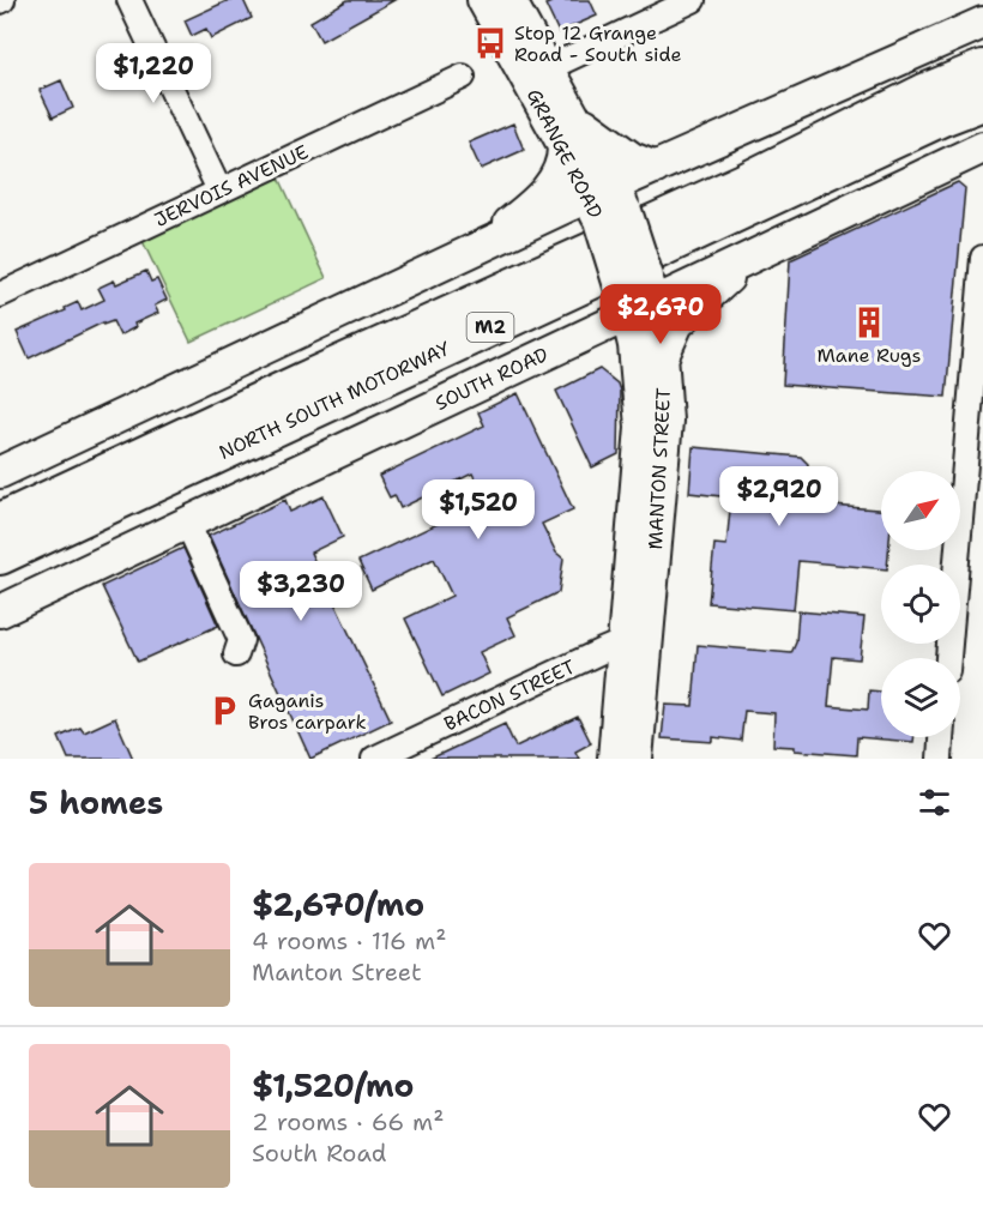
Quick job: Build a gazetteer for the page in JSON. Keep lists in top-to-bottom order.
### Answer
{
  "streets": {
    "highway": ["M2", "NORTH SOUTH MOTORWAY"],
    "main road": ["GRANGE ROAD", "SOUTH ROAD", "MANTON STREET"],
    "street": ["JERVOIS AVENUE", "BACON STREET"]
  },
  "crossings": [
    ["GRANGE ROAD", "SOUTH ROAD"],
    ["GRANGE ROAD", "MANTON STREET"],
    ["SOUTH ROAD", "MANTON STREET"],
    ["MANTON STREET", "BACON STREET"]
  ],
  "places": {
    "bus stop": ["Stop 12 Grange Road - South side"],
    "building": ["Mane Rugs"],
    "parking": ["Gaganis Bros carpark"]
  },
  "north": "top right",
  "page": {
    "price": [
      "$1,220",
      "$2,670",
      "$2,920",
      "$1,520",
      "$3,230"
    ],
    "heading": "5 homes",
    "list": [
      {
        "name": "$2,670/mo",
        "note": "4 rooms · 116 m² · Manton Street"
      },
      {
        "name": "$1,520/mo",
        "note": "2 rooms · 66 m² · South Road"
      }
    ]
  }
}
